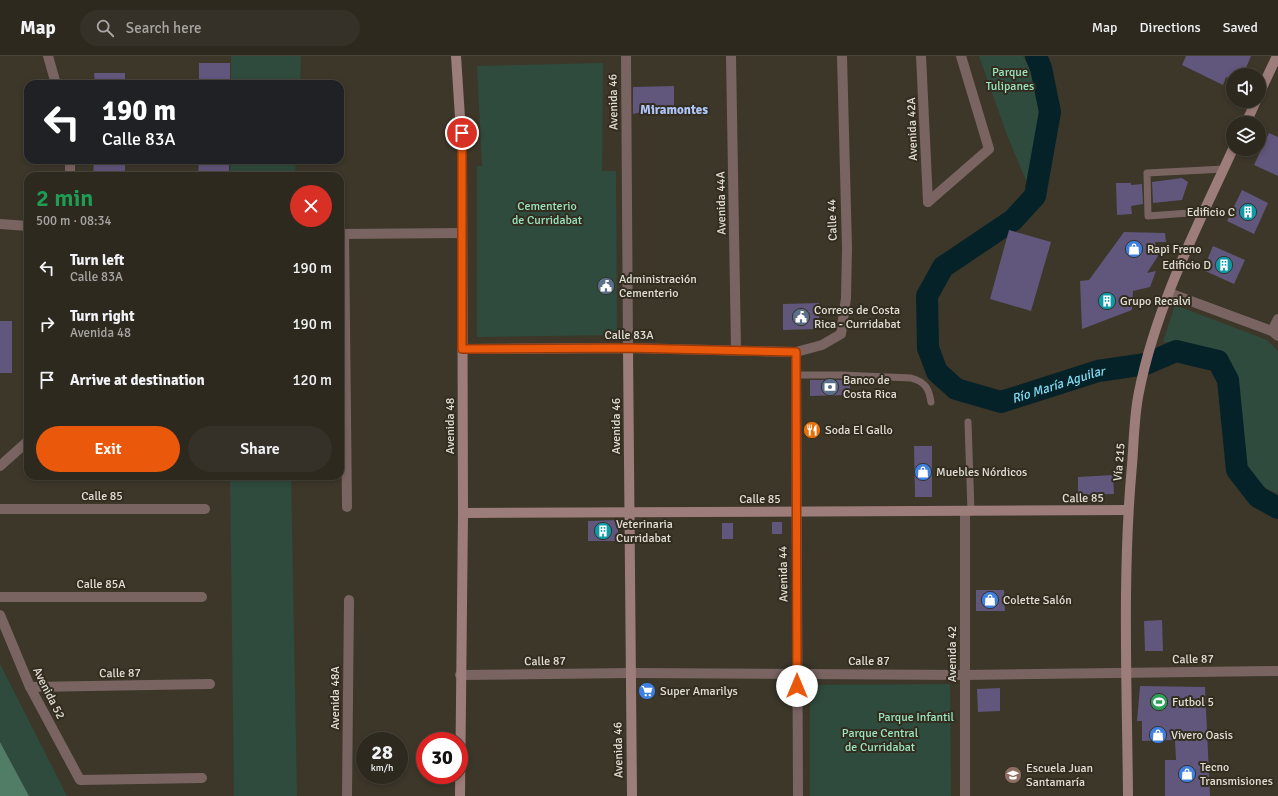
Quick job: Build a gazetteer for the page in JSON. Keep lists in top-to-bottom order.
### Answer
{
  "streets": {
    "main road": [
      "Avenida 46",
      "Calle 83A",
      "Avenida 48",
      "Vía 215",
      "Calle 85"
    ],
    "street": [
      "Avenida 42A",
      "Avenida 44A",
      "Calle 44",
      "Avenida 44",
      "Calle 85A",
      "Avenida 42",
      "Calle 87",
      "Avenida 52",
      "Avenida 48A"
    ]
  },
  "crossings": [
    ["Avenida 46", "Calle 83A"],
    ["Avenida 46", "Calle 85"],
    ["Avenida 46", "Calle 87"],
    ["Avenida 44A", "Calle 83A"],
    ["Calle 44", "Calle 83A"],
    ["Calle 44", "Avenida 44"],
    ["Calle 83A", "Avenida 48"],
    ["Calle 83A", "Avenida 44"],
    ["Avenida 48", "Calle 85"],
    ["Avenida 48", "Calle 87"],
    ["Vía 215", "Calle 85"],
    ["Vía 215", "Calle 87"],
    ["Calle 85", "Avenida 44"],
    ["Calle 85", "Avenida 42"],
    ["Avenida 44", "Calle 87"],
    ["Avenida 42", "Calle 87"],
    ["Calle 87", "Avenida 52"]
  ],
  "districts": ["Miramontes"],
  "water": ["Río María Aguilar"],
  "parks": [
    "Parque Tulipanes",
    "Cementerio de Curridabat",
    "Parque Infantil",
    "Parque Central de Curridabat"
  ],
  "places": {
    "building": [
      "Edificio C",
      "Edificio D",
      "Grupo Recalvi",
      "Veterinaria Curridabat"
    ],
    "shop": [
      "Rapi Freno",
      "Muebles Nórdicos",
      "Colette Salón",
      "Vivero Oasis",
      "Tecno Transmisiones"
    ],
    "public building": ["Administración Cementerio", "Correos de Costa Rica - Curridabat"],
    "bank": ["Banco de Costa Rica"],
    "restaurant": ["Soda El Gallo"],
    "supermarket": ["Super Amarilys"],
    "sports": ["Futbol 5"],
    "school or university": ["Escuela Juan Santamaría"]
  },
  "page": {
    "header": "Map",
    "search": "Search here",
    "nav": ["Map", "Directions", "Saved"],
    "turn": ["190 m", "Calle 83A"],
    "heading": ["2 min", "500 m · 08:34"],
    "list": [
      {
        "name": "Turn left",
        "note": "Calle 83A",
        "value": "190 m"
      },
      {
        "name": "Turn right",
        "note": "Avenida 48",
        "value": "190 m"
      },
      {
        "name": "Arrive at destination",
        "value": "120 m"
      }
    ],
    "buttons": ["Exit", "Share"],
    "speed": "28 km/h",
    "limit": "30"
  }
}
